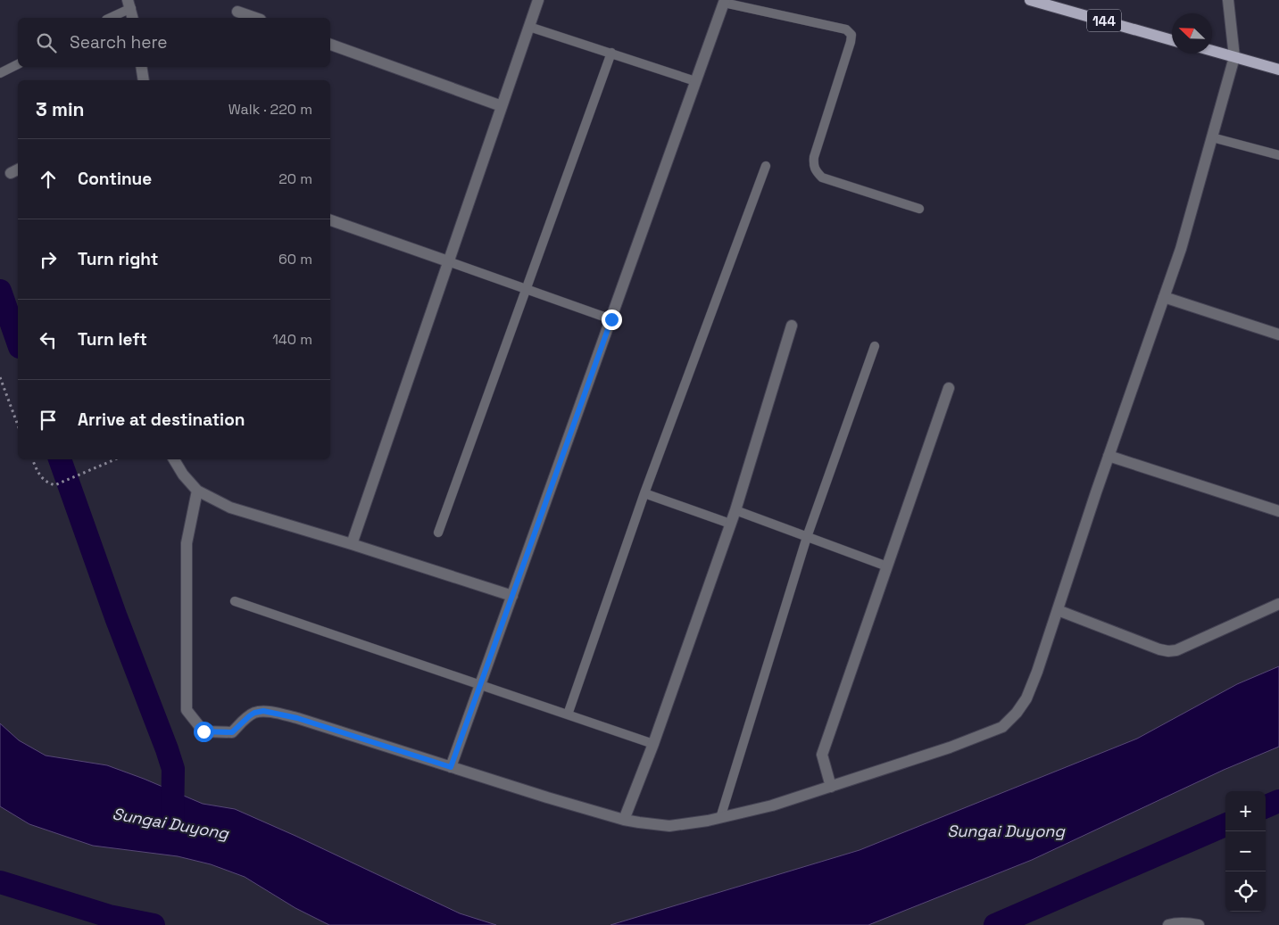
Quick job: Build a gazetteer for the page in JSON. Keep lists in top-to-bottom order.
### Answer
{
  "streets": {
    "main road": ["144"]
  },
  "water": ["Sungai Duyong"],
  "north": "top left",
  "page": {
    "search": "Search here",
    "heading": ["3 min", "Walk · 220 m"],
    "list": [
      ["Continue", "20 m"],
      ["Turn right", "60 m"],
      ["Turn left", "140 m"],
      "Arrive at destination"
    ],
    "map_buttons": ["+", "−"]
  }
}
